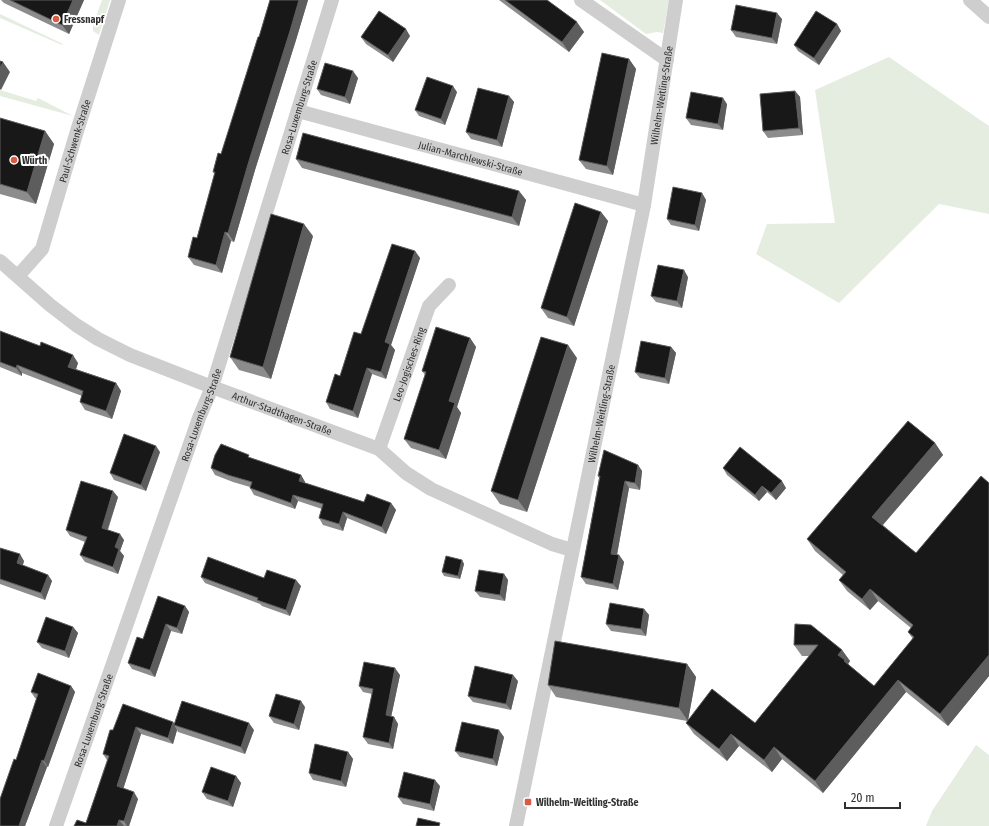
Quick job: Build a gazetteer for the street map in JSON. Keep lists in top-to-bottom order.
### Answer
{
  "streets": {
    "street": [
      "Wilhelm-Weitling-Straße",
      "Rosa-Luxemburg-Straße",
      "Paul-Schwenk-Straße",
      "Julian-Marchlewski-Straße",
      "Leo-Jogisches-Ring",
      "Arthur-Stadthagen-Straße"
    ]
  },
  "crossings": [
    ["Wilhelm-Weitling-Straße", "Julian-Marchlewski-Straße"],
    ["Wilhelm-Weitling-Straße", "Arthur-Stadthagen-Straße"],
    ["Rosa-Luxemburg-Straße", "Julian-Marchlewski-Straße"],
    ["Rosa-Luxemburg-Straße", "Arthur-Stadthagen-Straße"],
    ["Paul-Schwenk-Straße", "Arthur-Stadthagen-Straße"],
    ["Leo-Jogisches-Ring", "Arthur-Stadthagen-Straße"]
  ],
  "places": {
    "other": ["Fressnapf", "Würth"],
    "transit": ["Wilhelm-Weitling-Straße"]
  },
  "scale_bar": "20 m"
}
